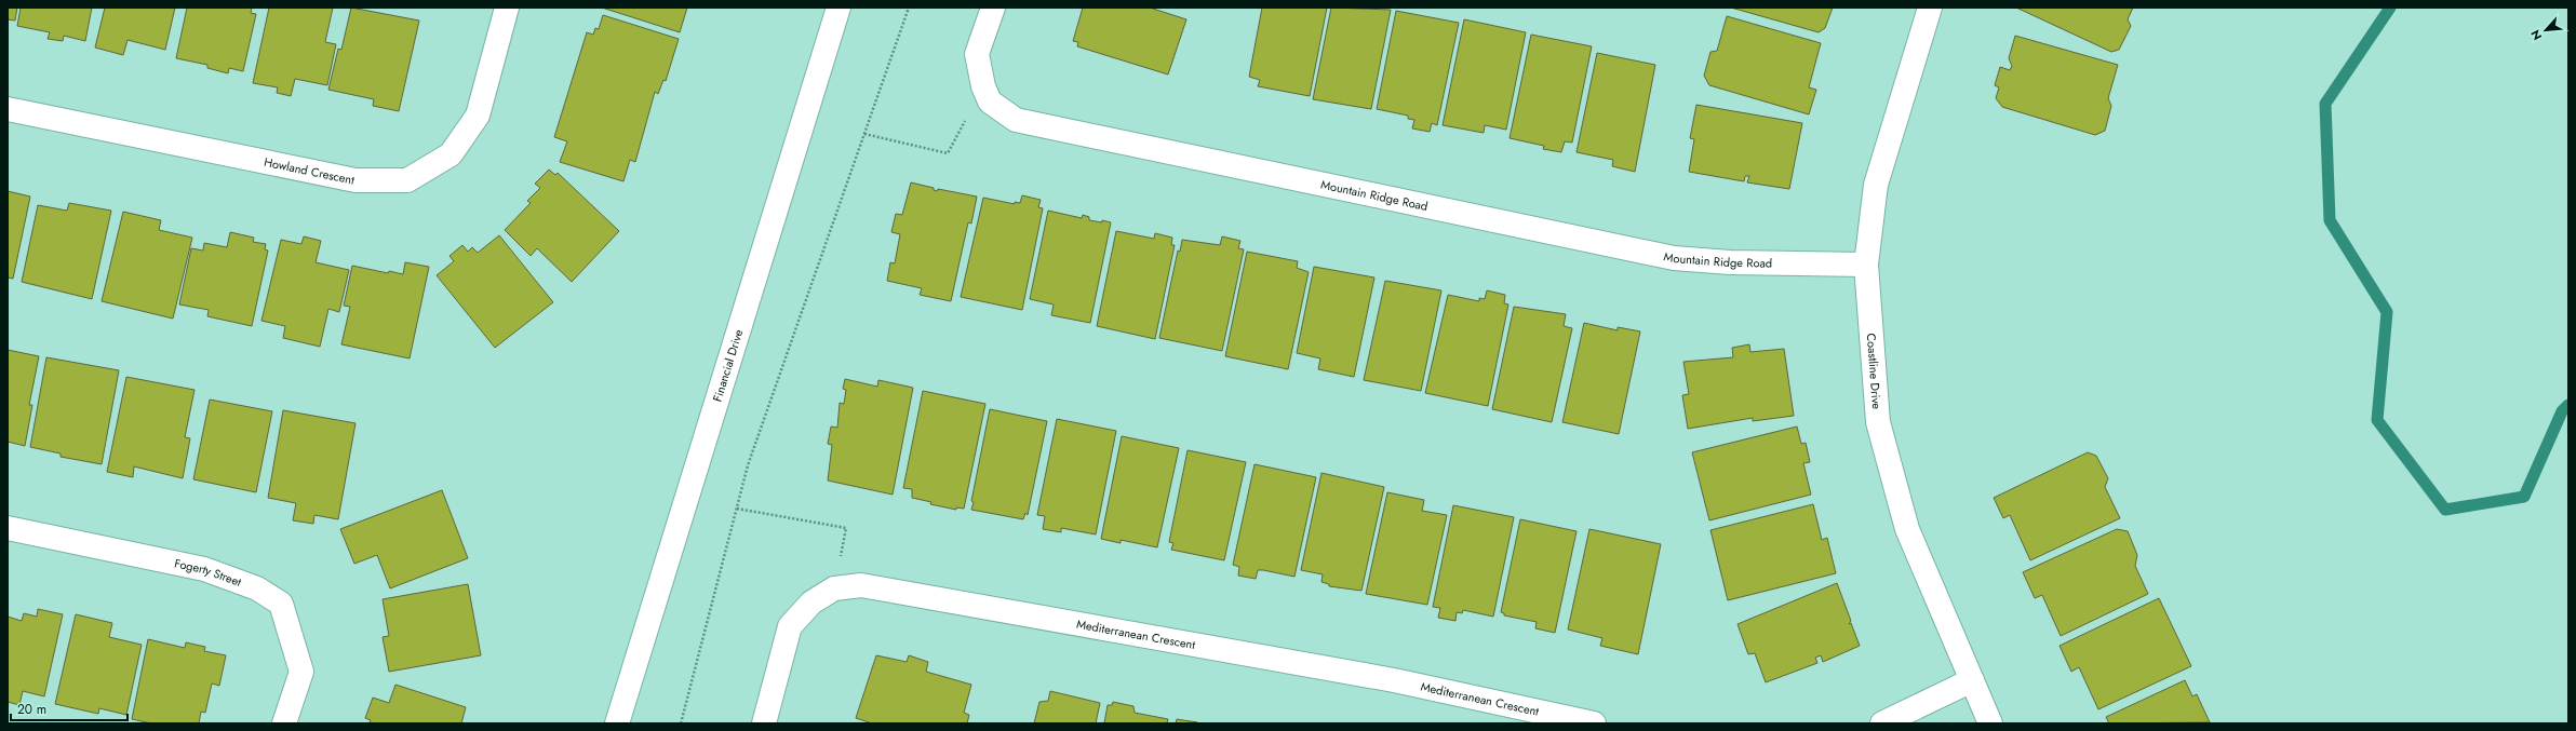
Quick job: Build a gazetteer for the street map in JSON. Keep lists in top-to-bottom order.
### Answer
{
  "streets": {
    "street": [
      "Howland Crescent",
      "Mountain Ridge Road",
      "Financial Drive",
      "Coastline Drive",
      "Fogerty Street",
      "Mediterranean Crescent"
    ]
  },
  "crossings": [
    ["Mountain Ridge Road", "Coastline Drive"]
  ],
  "scale_bar": "20 m",
  "north": "bottom left"
}
